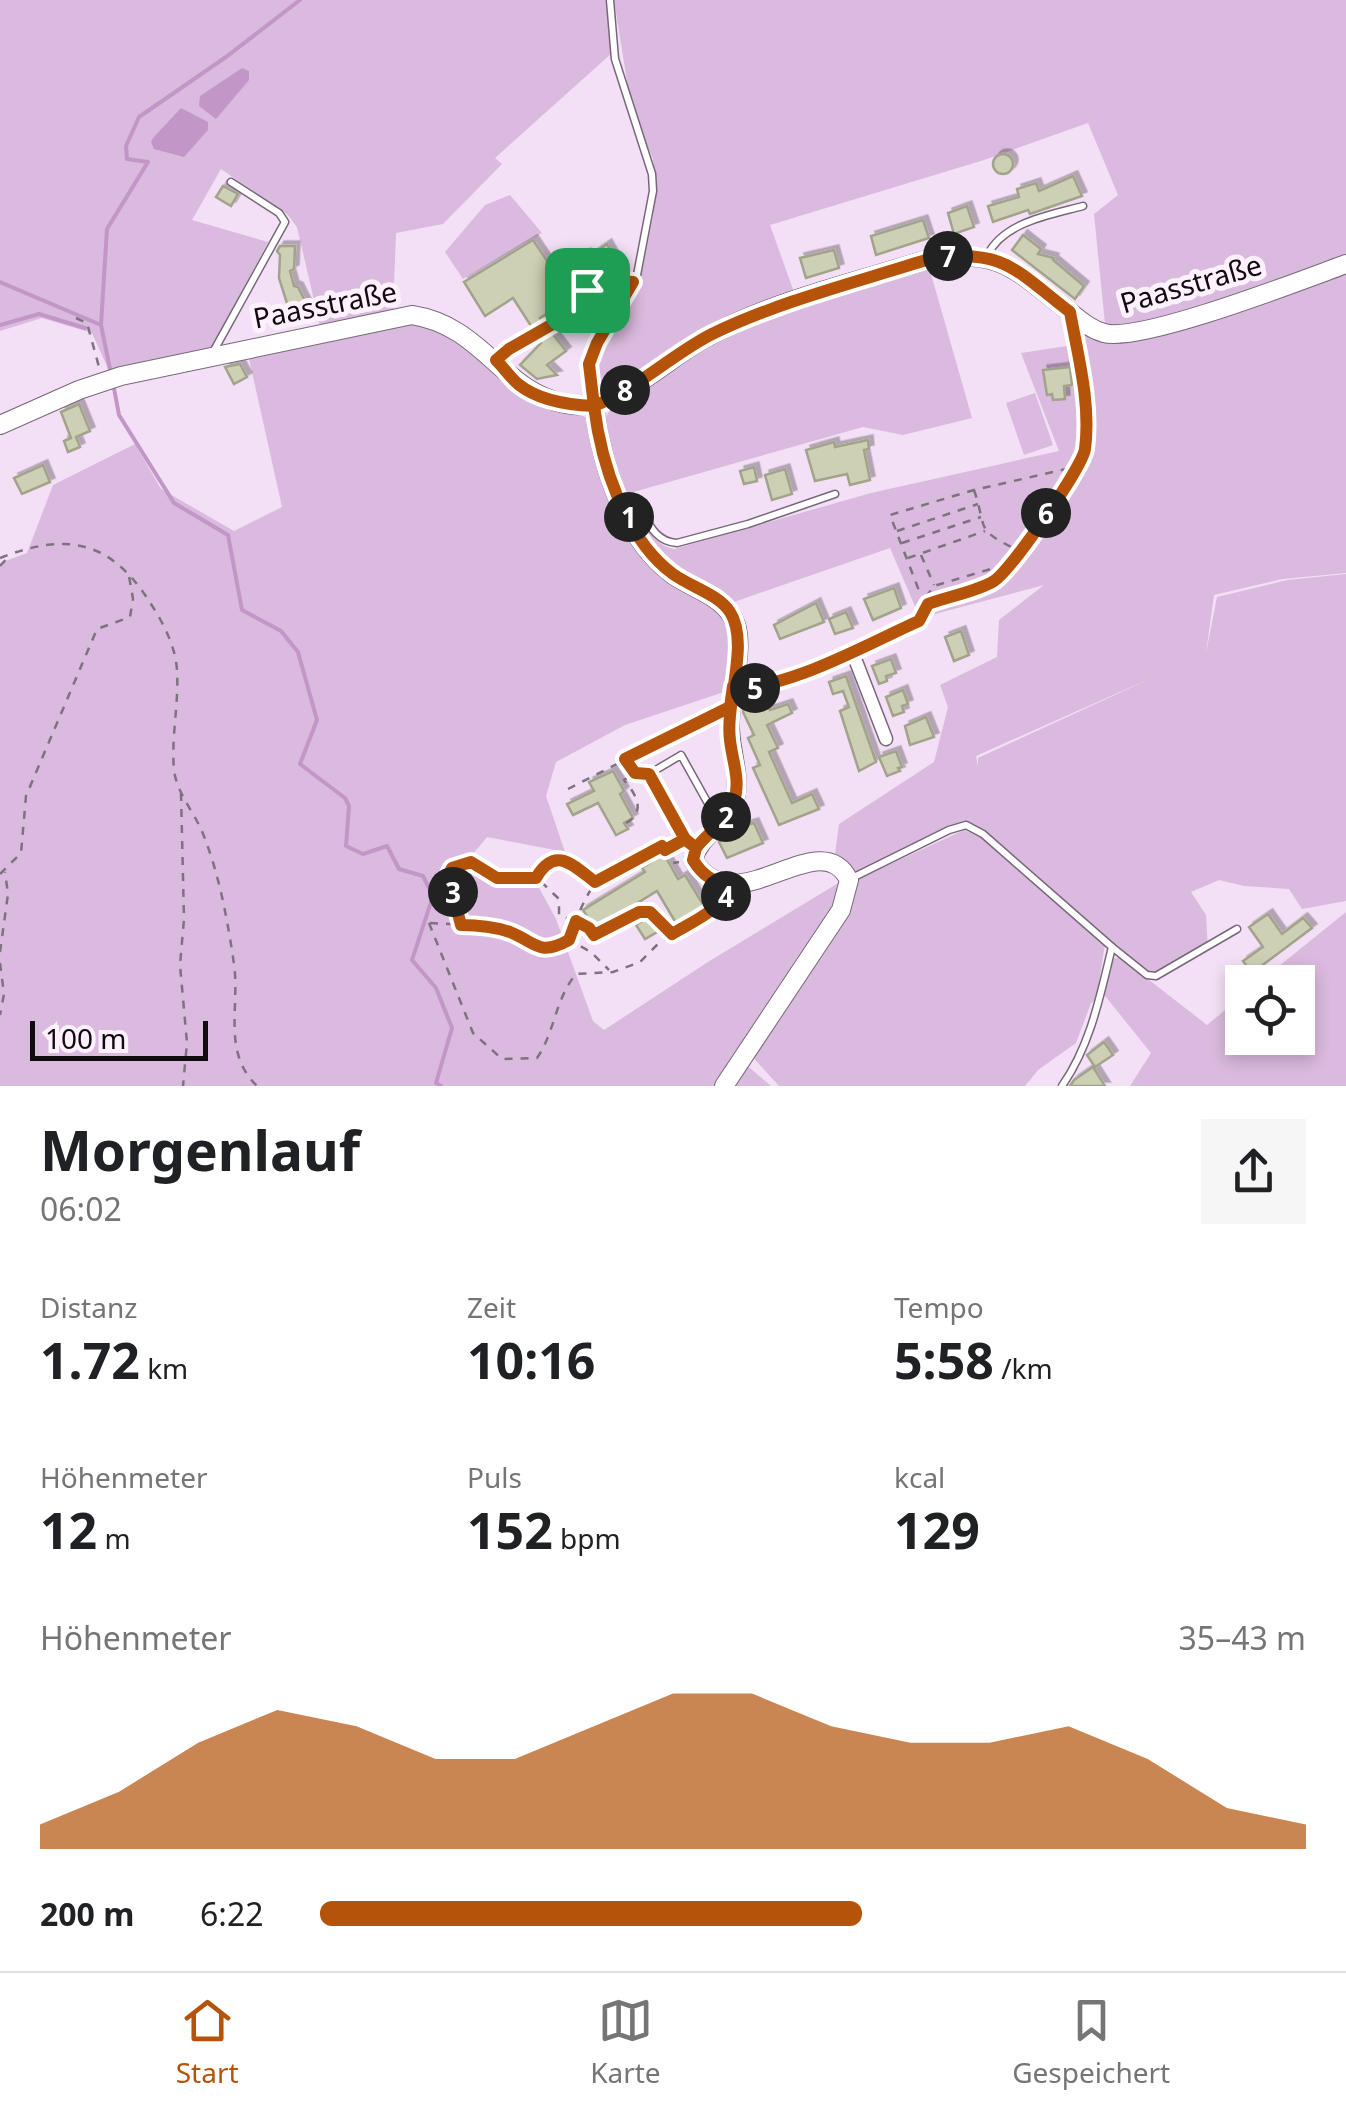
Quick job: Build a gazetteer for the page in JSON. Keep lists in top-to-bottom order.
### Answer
{
  "streets": {
    "street": ["Paasstraße"]
  },
  "scale_bar": "100 m",
  "page": {
    "pins": [
      "7",
      "8",
      "6",
      "1",
      "5",
      "2",
      "3",
      "4"
    ],
    "scale": "100 m",
    "heading": ["Morgenlauf", "06:02"],
    "stats": [
      ["Distanz", "1.72 km"],
      ["Zeit", "10:16"],
      ["Tempo", "5:58 /km"],
      ["Höhenmeter", "12 m"],
      ["Puls", "152 bpm"],
      ["kcal", "129"]
    ],
    "chart": ["Höhenmeter", "35–43 m"],
    "list": [
      {
        "name": "200 m",
        "note": "6:22"
      }
    ],
    "tabs": ["Start", "Karte", "Gespeichert"]
  }
}
